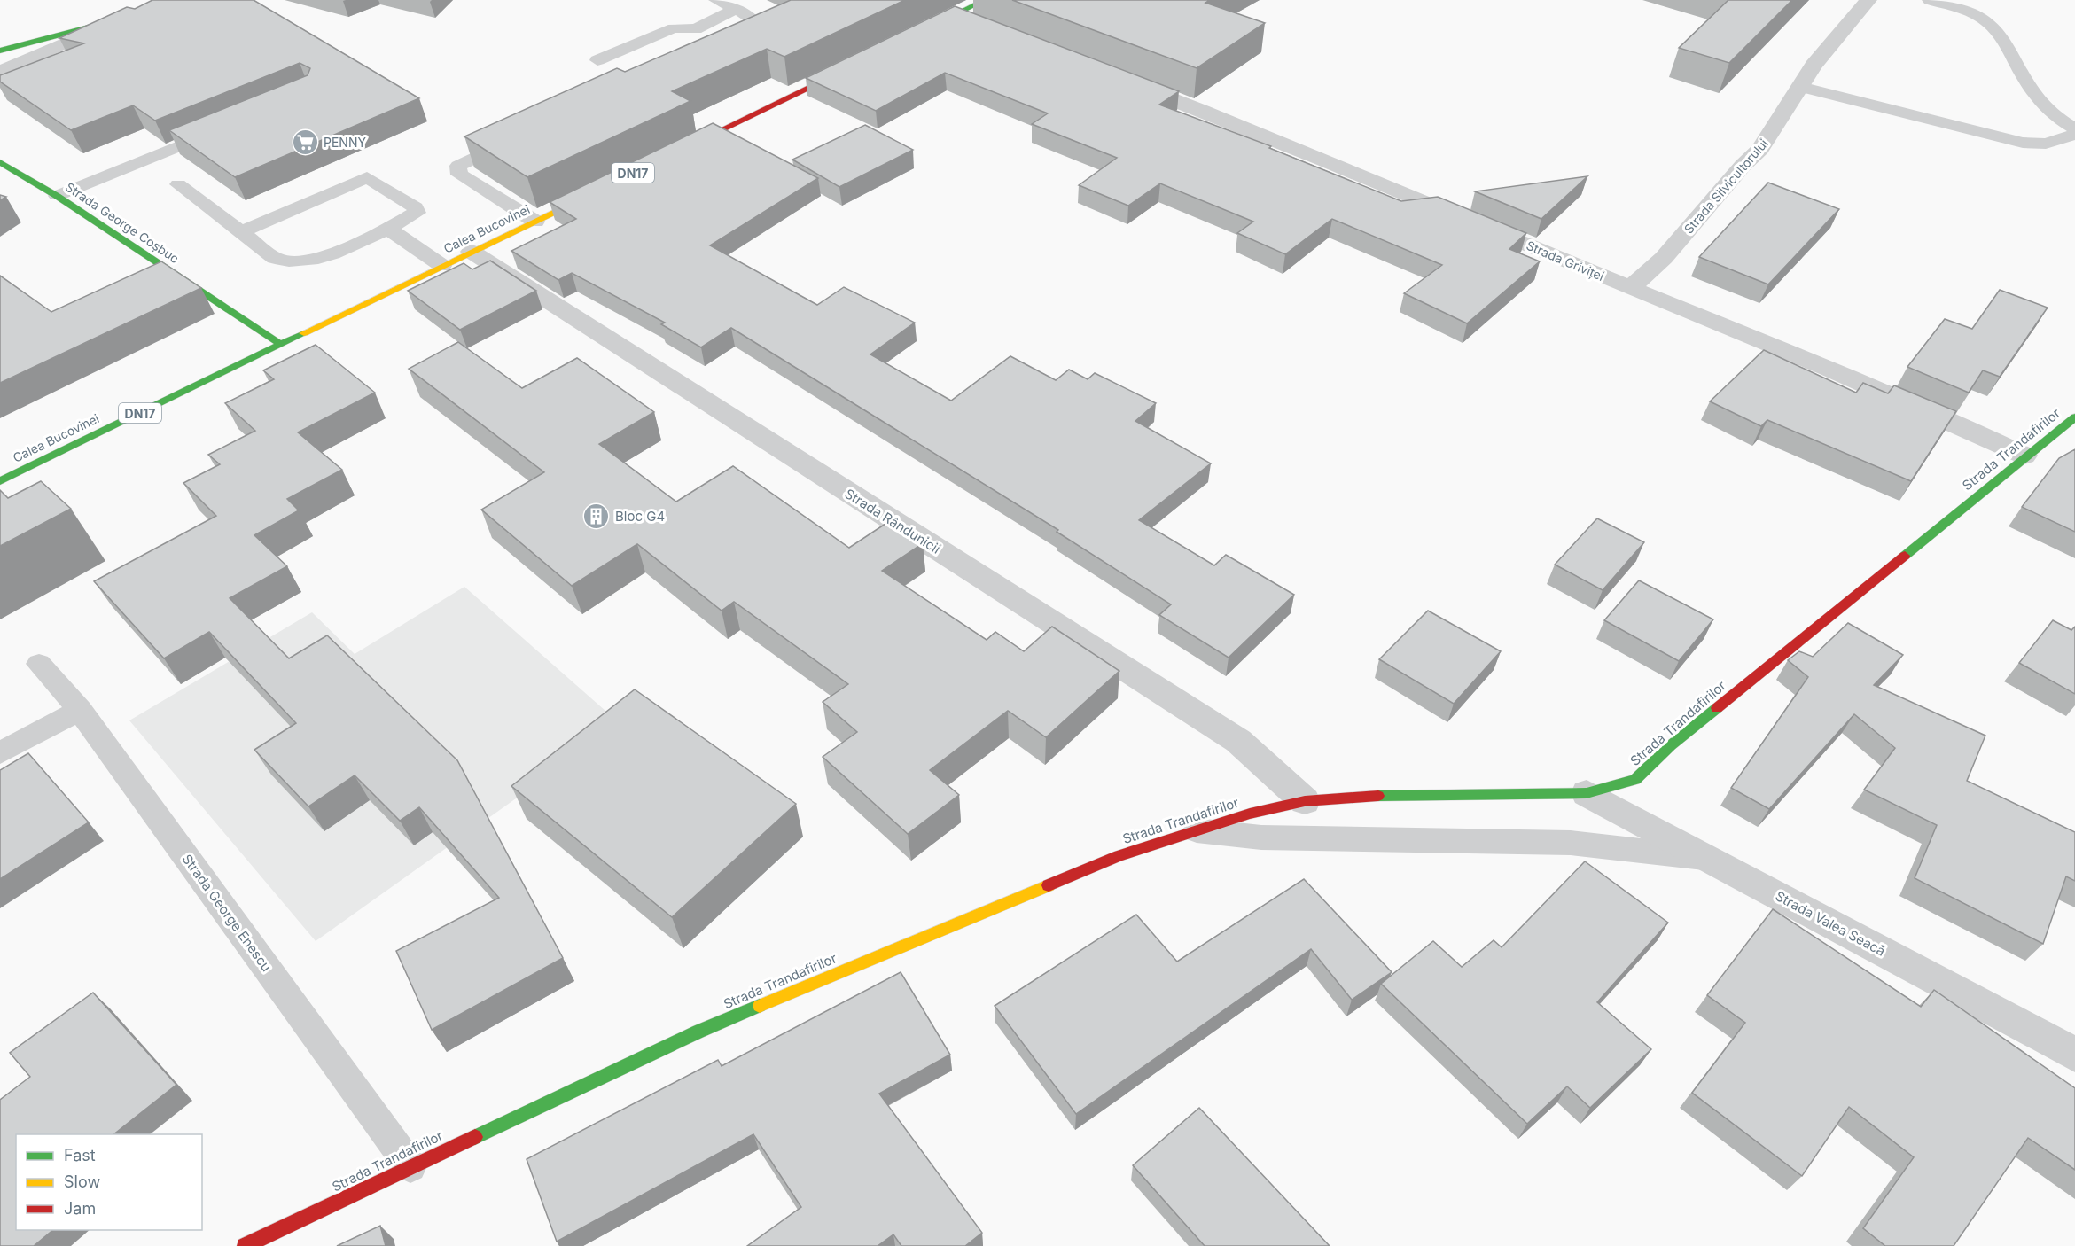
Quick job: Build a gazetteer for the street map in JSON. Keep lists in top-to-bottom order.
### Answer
{
  "streets": {
    "main road": [
      "DN17",
      "Strada George Coșbuc",
      "Calea Bucovinei",
      "Strada Trandafirilor"
    ],
    "street": [
      "Strada Silvicultorului",
      "Strada Griviței",
      "Strada Rândunicii",
      "Strada Valea Seacă"
    ],
    "lane": ["Strada George Enescu"]
  },
  "crossings": [
    ["Strada Silvicultorului", "Strada Griviței"],
    ["Strada George Coșbuc", "Calea Bucovinei"],
    ["Calea Bucovinei", "Strada Rândunicii"],
    ["Strada Griviței", "Strada Trandafirilor"],
    ["Strada Trandafirilor", "Strada Rândunicii"],
    ["Strada Trandafirilor", "Strada George Enescu"],
    ["Strada Trandafirilor", "Strada Valea Seacă"]
  ],
  "places": {
    "supermarket": ["PENNY"],
    "building": ["Bloc G4"]
  },
  "legend": ["Fast", "Slow", "Jam"]
}
